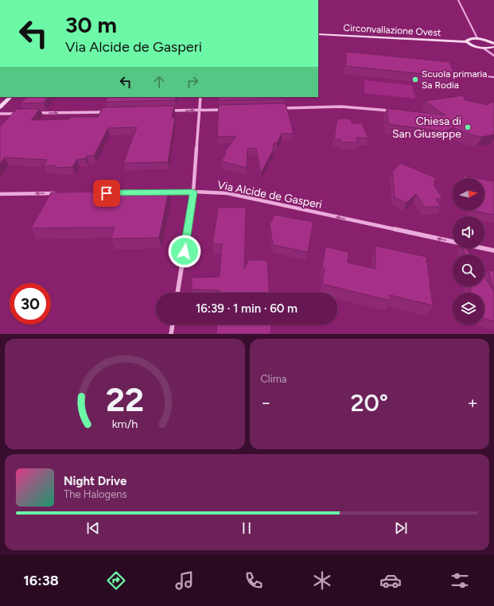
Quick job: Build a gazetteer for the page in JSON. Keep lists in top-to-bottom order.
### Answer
{
  "streets": {
    "street": ["Circonvallazione Ovest", "Via Alcide de Gasperi"]
  },
  "one_way": ["Via Alcide de Gasperi"],
  "places": ["Scuola primaria Sa Rodia", "Chiesa di San Giuseppe"],
  "north": "right",
  "page": {
    "turn": ["30 m", "Via Alcide de Gasperi"],
    "limit": "30",
    "trip": "16:39 · 1 min · 60 m",
    "tile": "Clima",
    "heat": ["−", "20°", "+"],
    "song": ["Night Drive", "The Halogens"],
    "tabs": "16:38",
    "gauge": ["22", "km/h"]
  }
}
